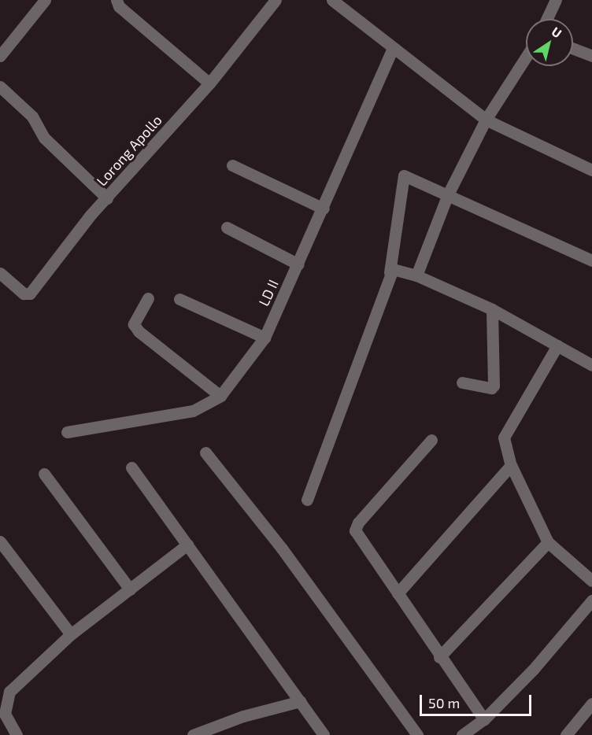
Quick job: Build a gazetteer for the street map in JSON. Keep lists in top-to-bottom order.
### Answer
{
  "streets": {
    "street": ["Lorong Apollo", "LD II"]
  },
  "scale_bar": "50 m",
  "north": "top right"
}
